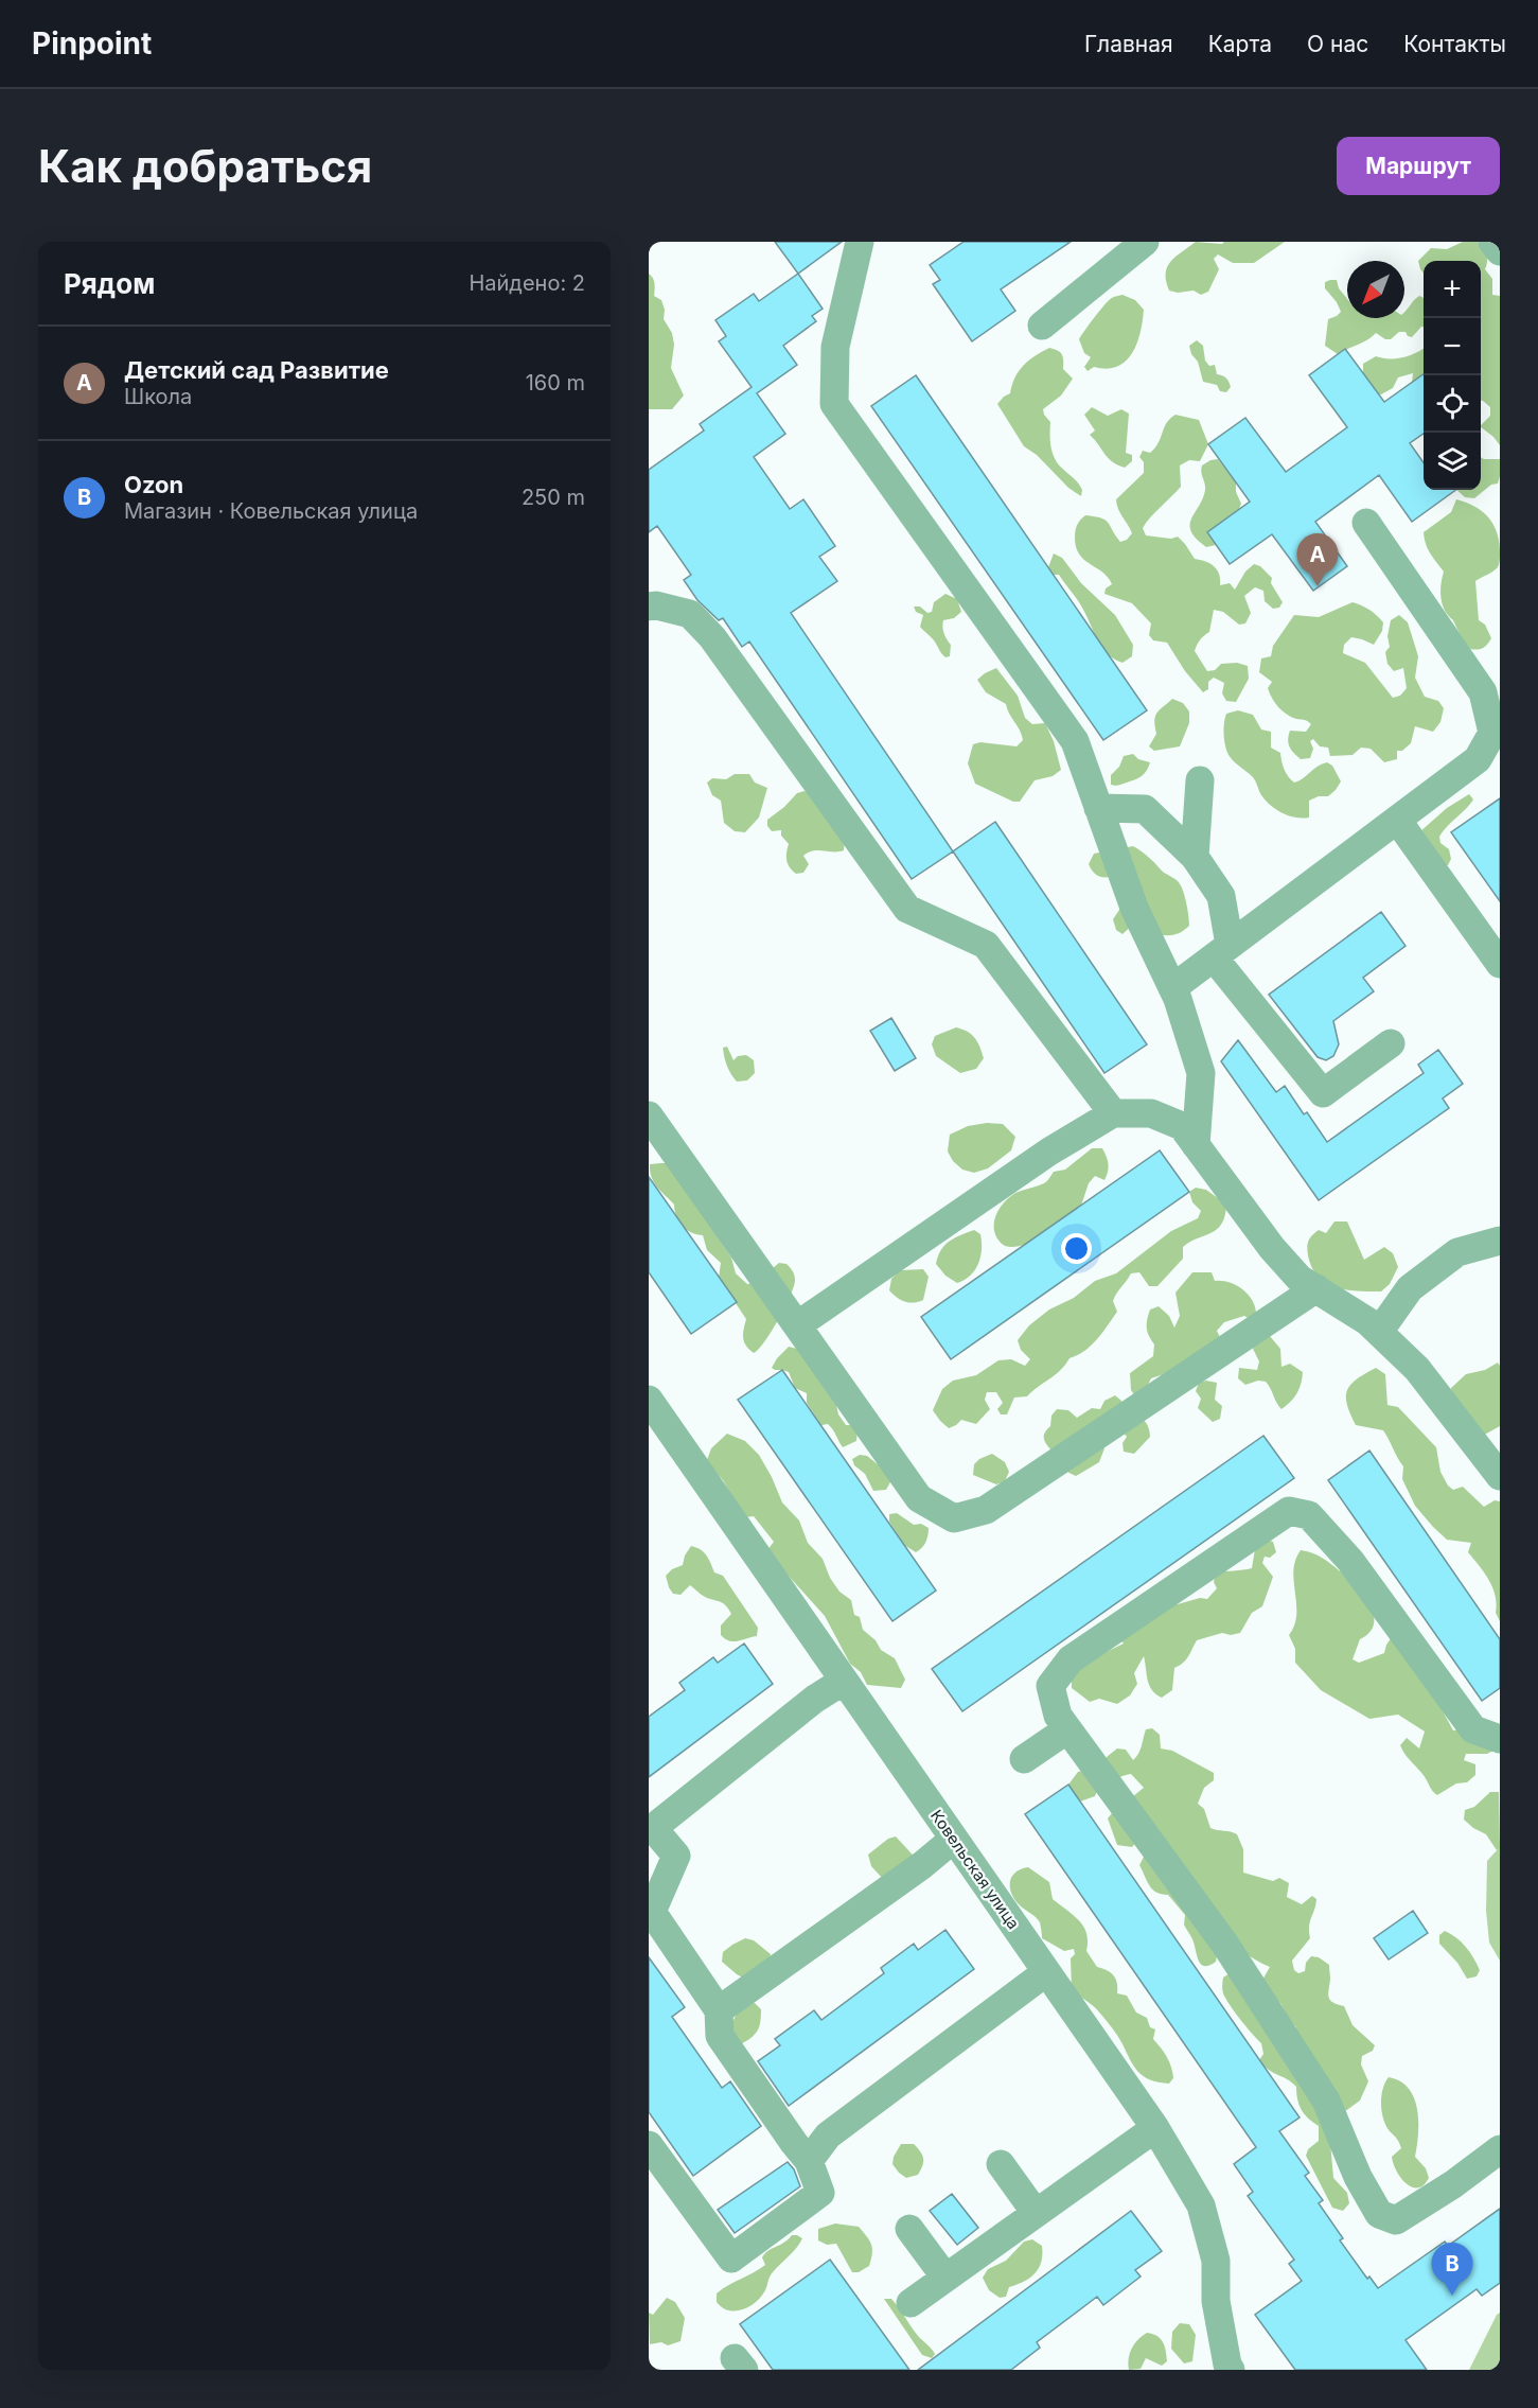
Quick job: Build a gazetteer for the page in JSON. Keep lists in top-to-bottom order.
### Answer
{
  "streets": {
    "street": ["Ковельская улица"]
  },
  "north": "bottom left",
  "page": {
    "header": "Pinpoint",
    "nav": [
      "Главная",
      "Карта",
      "О нас",
      "Контакты"
    ],
    "buttons": "Маршрут",
    "title": "Как добраться",
    "heading": ["Рядом", "Найдено: 2"],
    "map_buttons": ["+", "−"],
    "list": [
      {
        "mark": "A",
        "name": "Детский сад Развитие",
        "note": "Школа",
        "value": "160 m"
      },
      {
        "mark": "B",
        "name": "Ozon",
        "note": "Магазин · Ковельская улица",
        "value": "250 m"
      }
    ],
    "pins": ["A", "B"]
  }
}
